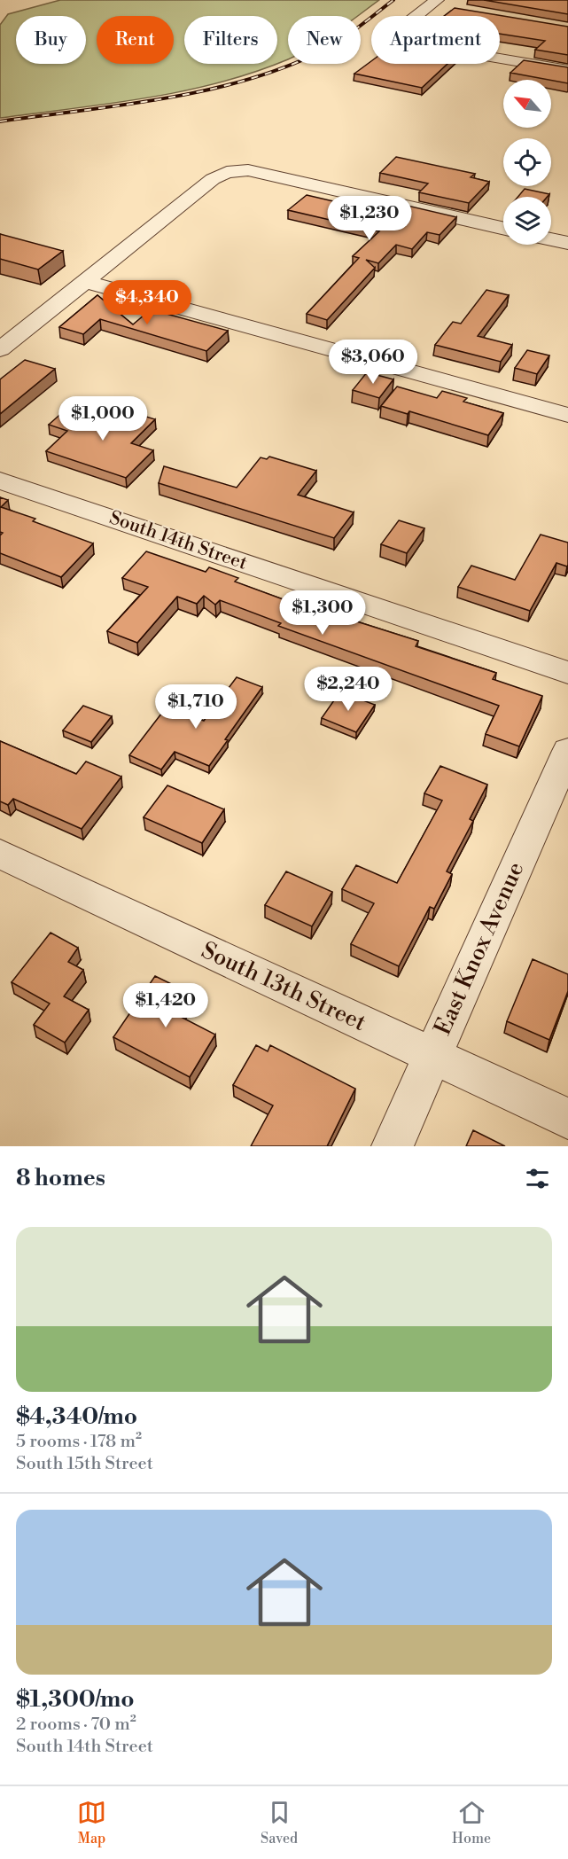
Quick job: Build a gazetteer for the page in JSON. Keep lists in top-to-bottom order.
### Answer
{
  "streets": {
    "street": ["South 14th Street", "East Knox Avenue", "South 13th Street"]
  },
  "crossings": [
    ["East Knox Avenue", "South 13th Street"]
  ],
  "north": "top left",
  "page": {
    "chip": [
      "Buy",
      "Rent",
      "Filters",
      "New",
      "Apartment"
    ],
    "price": [
      "$1,230",
      "$4,340",
      "$3,060",
      "$1,000",
      "$1,300",
      "$2,240",
      "$1,710",
      "$1,420"
    ],
    "heading": "8 homes",
    "list": [
      {
        "name": "$4,340/mo",
        "note": "5 rooms · 178 m² · South 15th Street"
      },
      {
        "name": "$1,300/mo",
        "note": "2 rooms · 70 m² · South 14th Street"
      }
    ],
    "tabs": ["Map", "Saved", "Home"]
  }
}
